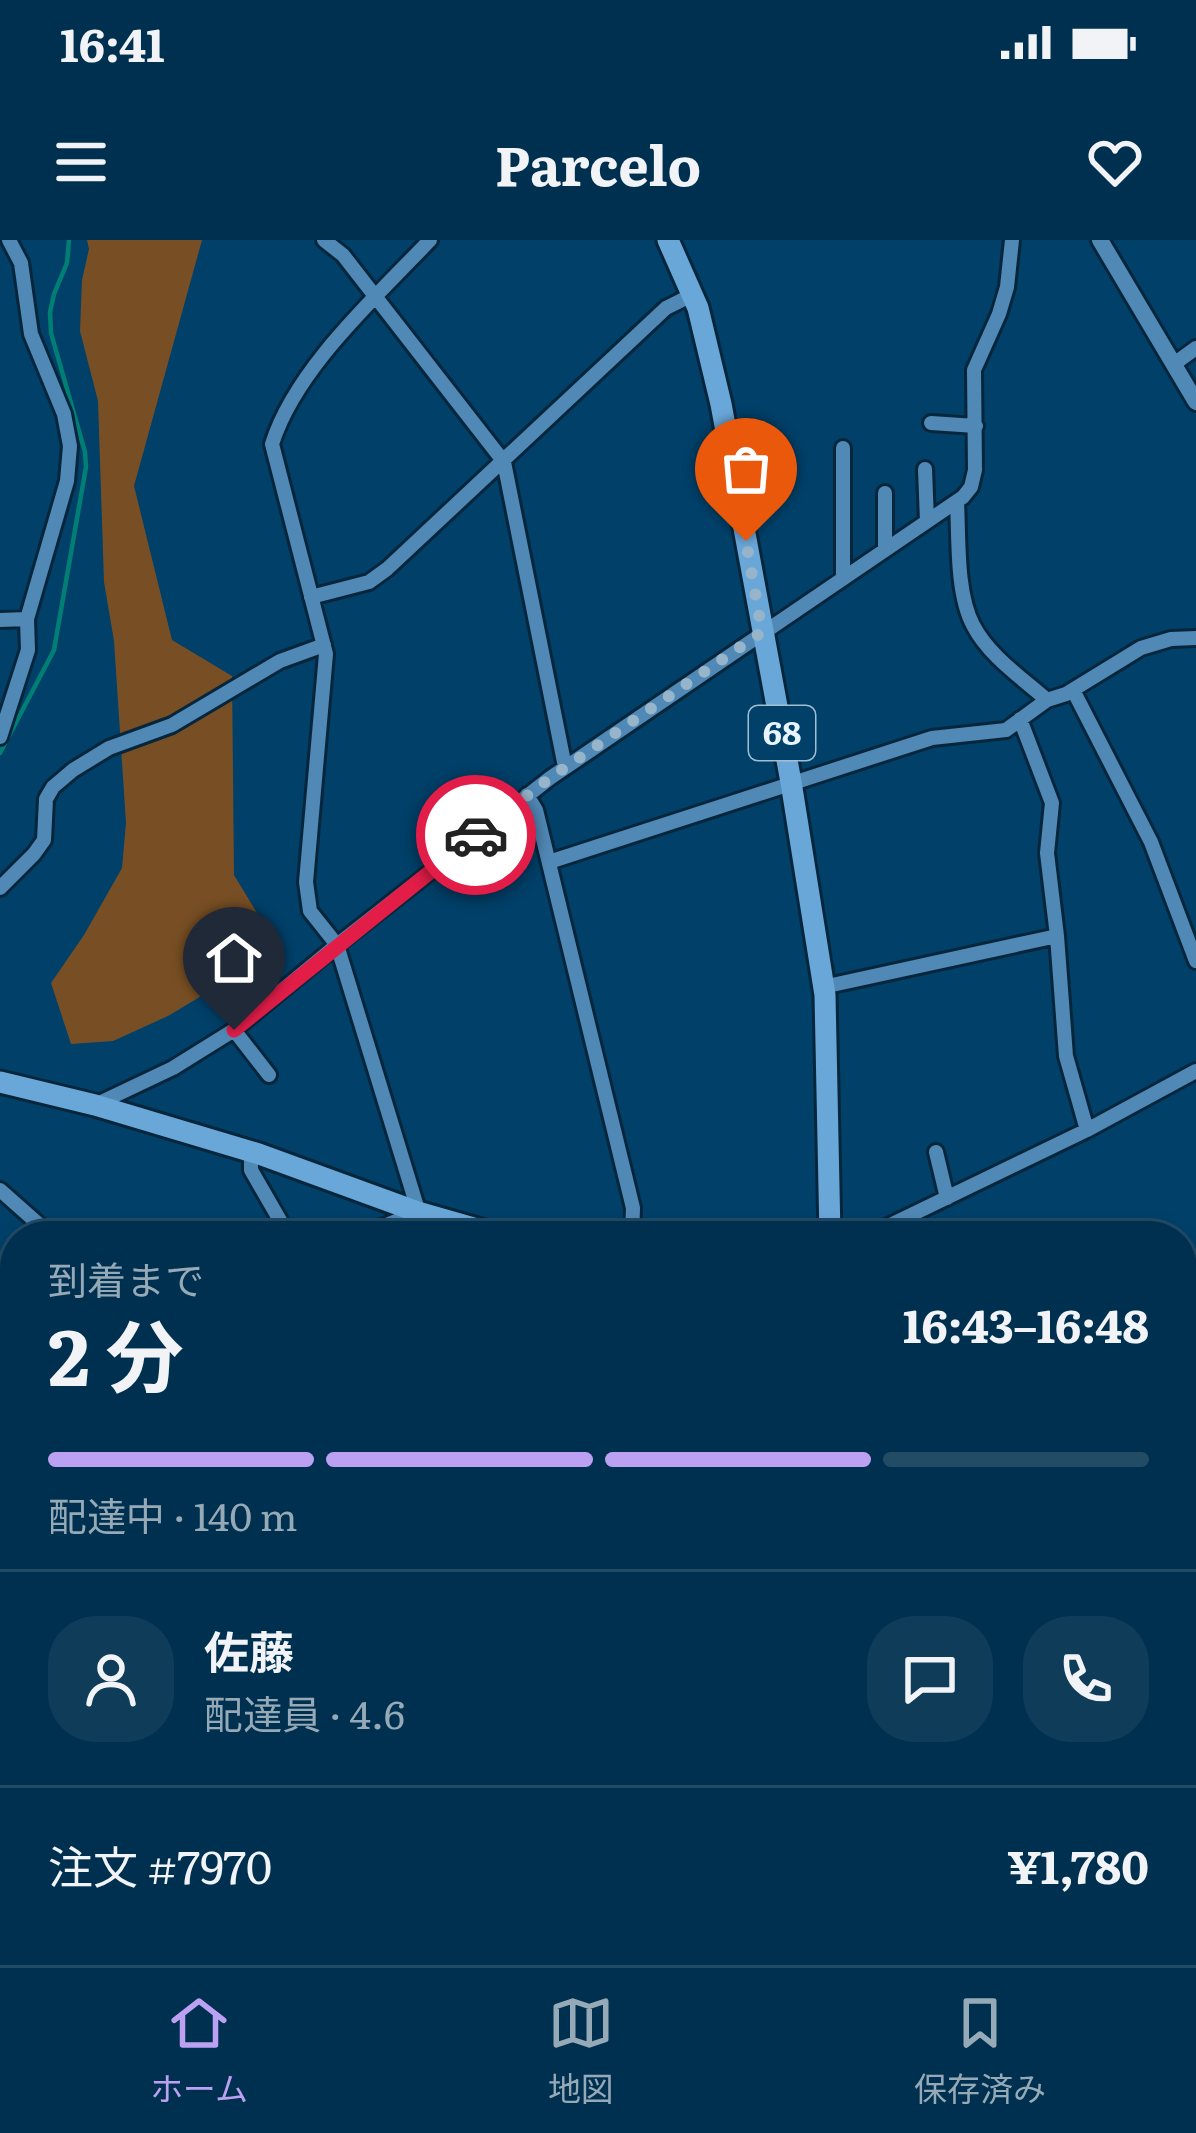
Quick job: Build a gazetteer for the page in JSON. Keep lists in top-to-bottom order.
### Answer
{
  "streets": {
    "main road": ["68"]
  },
  "page": {
    "status": "16:41",
    "header": "Parcelo",
    "heading": ["2 分", "到着まで", "16:43–16:48"],
    "panel": [
      "佐藤",
      "配達員 · 4.6",
      "注文 #7970",
      "¥1,780"
    ],
    "bar": "配達中 · 140 m",
    "tabs": ["ホーム", "地図", "保存済み"]
  }
}
